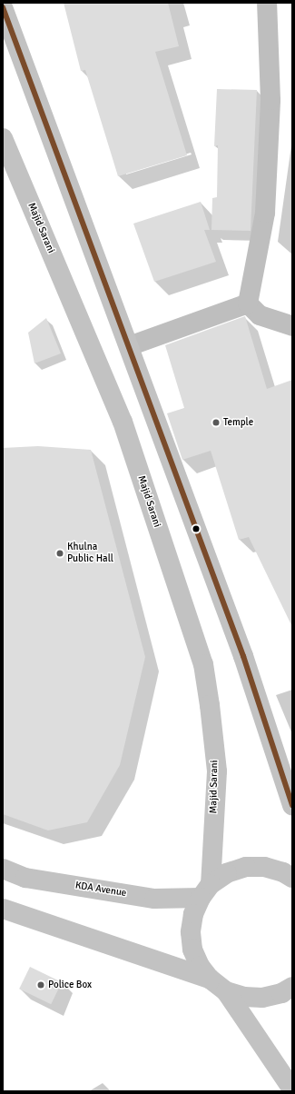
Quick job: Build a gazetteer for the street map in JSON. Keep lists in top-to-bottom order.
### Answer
{
  "streets": {
    "main road": ["Majid Sarani", "KDA Avenue"]
  },
  "crossings": [
    ["Majid Sarani", "KDA Avenue"]
  ],
  "places": ["Temple", "Khulna Public Hall", "Police Box"]
}
